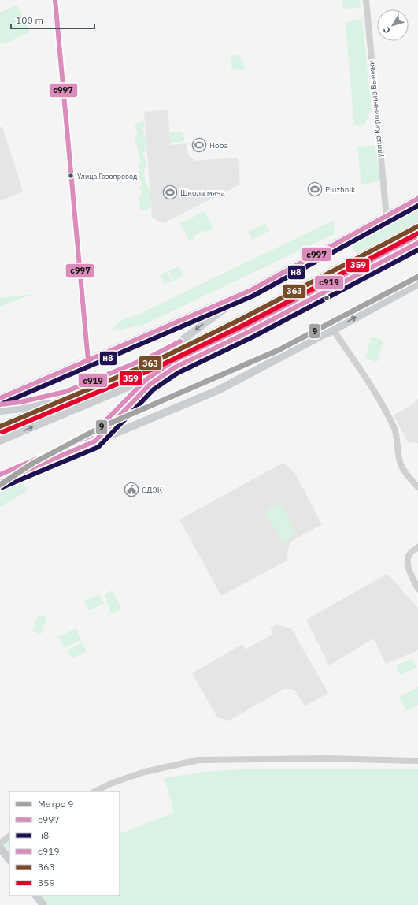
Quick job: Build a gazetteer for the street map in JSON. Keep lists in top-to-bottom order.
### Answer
{
  "streets": {
    "street": ["улица Кирпичные Выемки"]
  },
  "places": {
    "sports": ["Hoba", "Pluzhnik", "Школа мяча"],
    "other": ["Улица Газопровод"],
    "public building": ["СДЭК"]
  },
  "lines": [
    "transit line с997",
    "transit line н8",
    "transit line 363",
    "transit line 359",
    "transit line с919",
    "metro line 9"
  ],
  "legend": [
    "Метро 9",
    "с997",
    "н8",
    "с919",
    "363",
    "359"
  ],
  "scale_bar": "100 m",
  "north": "bottom left"
}
